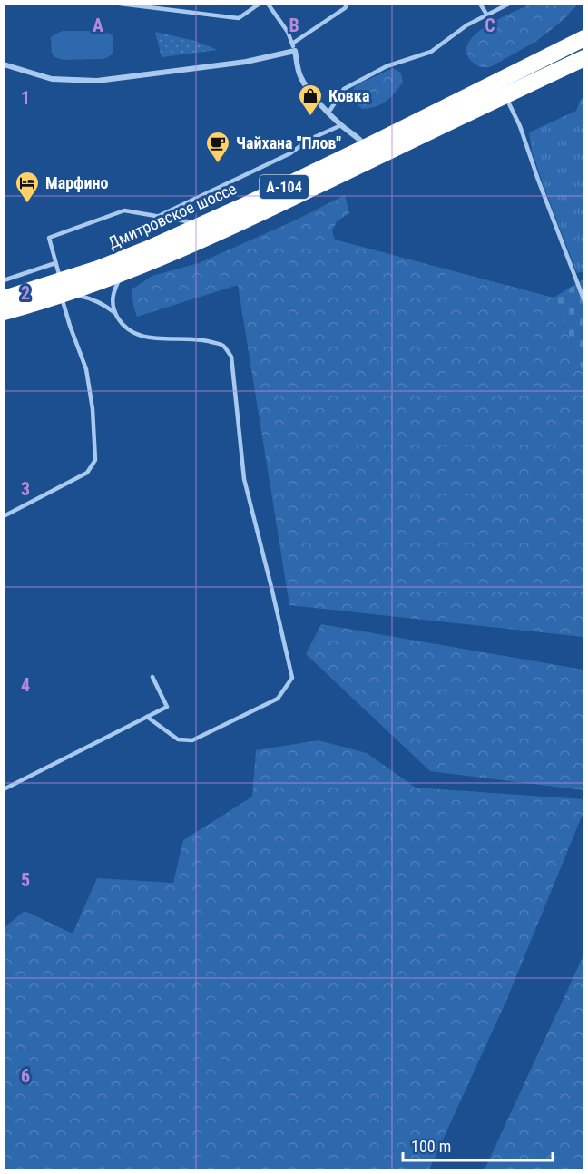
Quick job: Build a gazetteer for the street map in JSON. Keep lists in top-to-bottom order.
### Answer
{
  "streets": {
    "highway": ["А-104", "Дмитровское шоссе"]
  },
  "places": {
    "shop": ["Ковка"],
    "cafe": ["Чайхана \"Плов\""],
    "hotel": ["Марфино"]
  },
  "scale_bar": "100 m",
  "grid": {
    "columns": ["A", "B", "C"],
    "rows": [
      "1",
      "2",
      "3",
      "4",
      "5",
      "6"
    ]
  }
}
